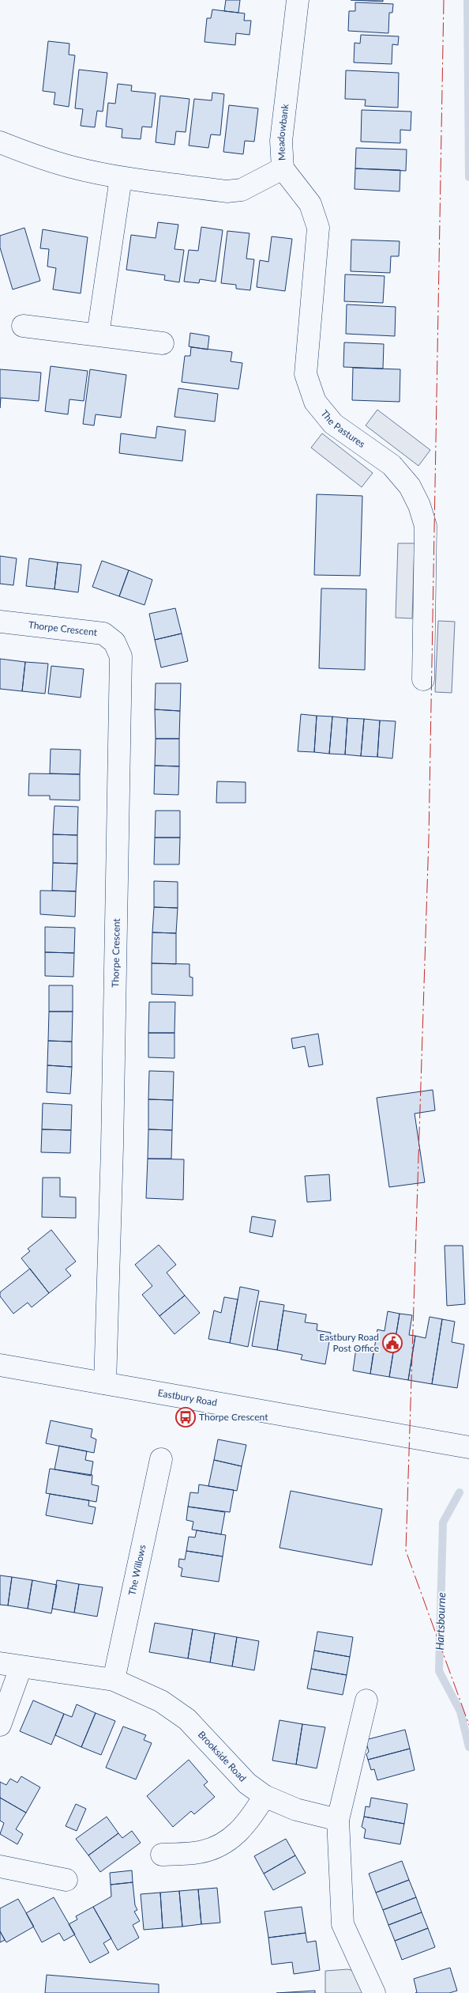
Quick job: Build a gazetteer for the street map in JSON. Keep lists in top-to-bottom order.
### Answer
{
  "streets": {
    "street": [
      "Meadowbank",
      "The Pastures",
      "Thorpe Crescent",
      "Eastbury Road",
      "The Willows",
      "Brookside Road"
    ]
  },
  "crossings": [
    ["Meadowbank", "The Pastures"],
    ["Thorpe Crescent", "Eastbury Road"],
    ["The Willows", "Brookside Road"]
  ],
  "water": ["Hartsbourne"],
  "places": {
    "public building": ["Eastbury Road Post Office"],
    "bus stop": ["Thorpe Crescent"]
  }
}
